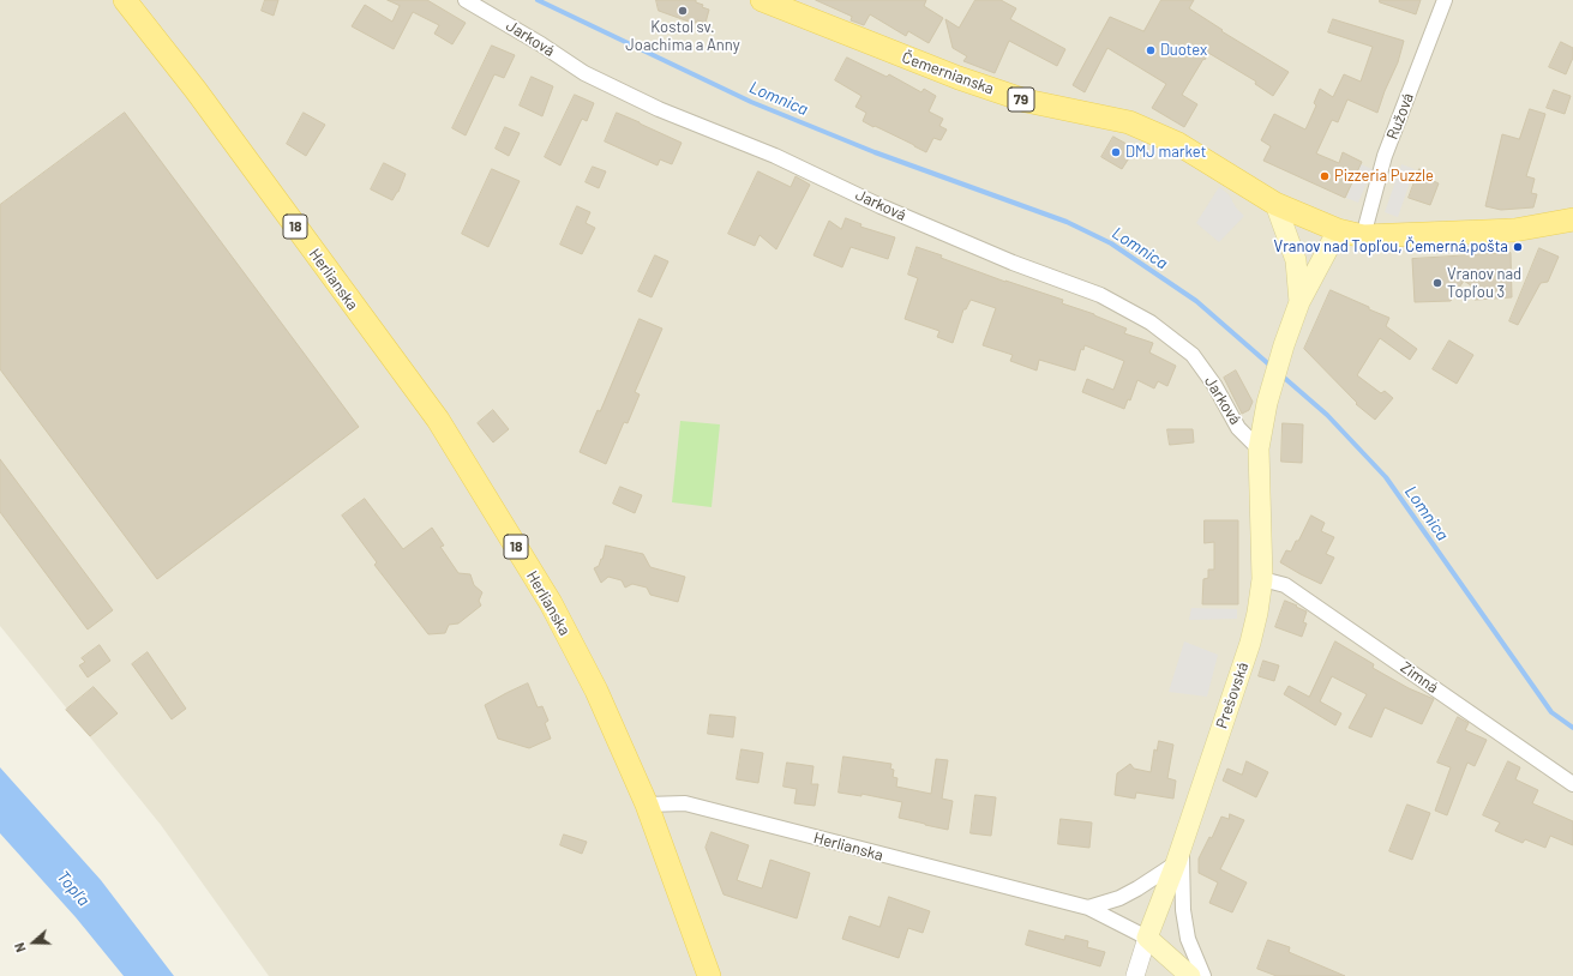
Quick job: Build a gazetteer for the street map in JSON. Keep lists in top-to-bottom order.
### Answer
{
  "streets": {
    "main road": [
      "Čemernianska",
      "79",
      "18",
      "Herlianska",
      "Prešovská"
    ],
    "street": ["Jarková", "Ružová", "Zimná"]
  },
  "crossings": [
    ["Jarková", "Prešovská"],
    ["Čemernianska", "Ružová"],
    ["Čemernianska", "Prešovská"],
    ["18", "Herlianska"],
    ["Herlianska", "Prešovská"],
    ["Zimná", "Prešovská"]
  ],
  "water": ["Lomnica", "Topľa"],
  "places": [
    "Kostol sv. Joachima a Anny",
    "Duotex",
    "DMJ market",
    "Pizzeria Puzzle",
    "Vranov nad Topľou, Čemerná,pošta",
    "Vranov nad Topľou 3"
  ],
  "north": "left"
}
